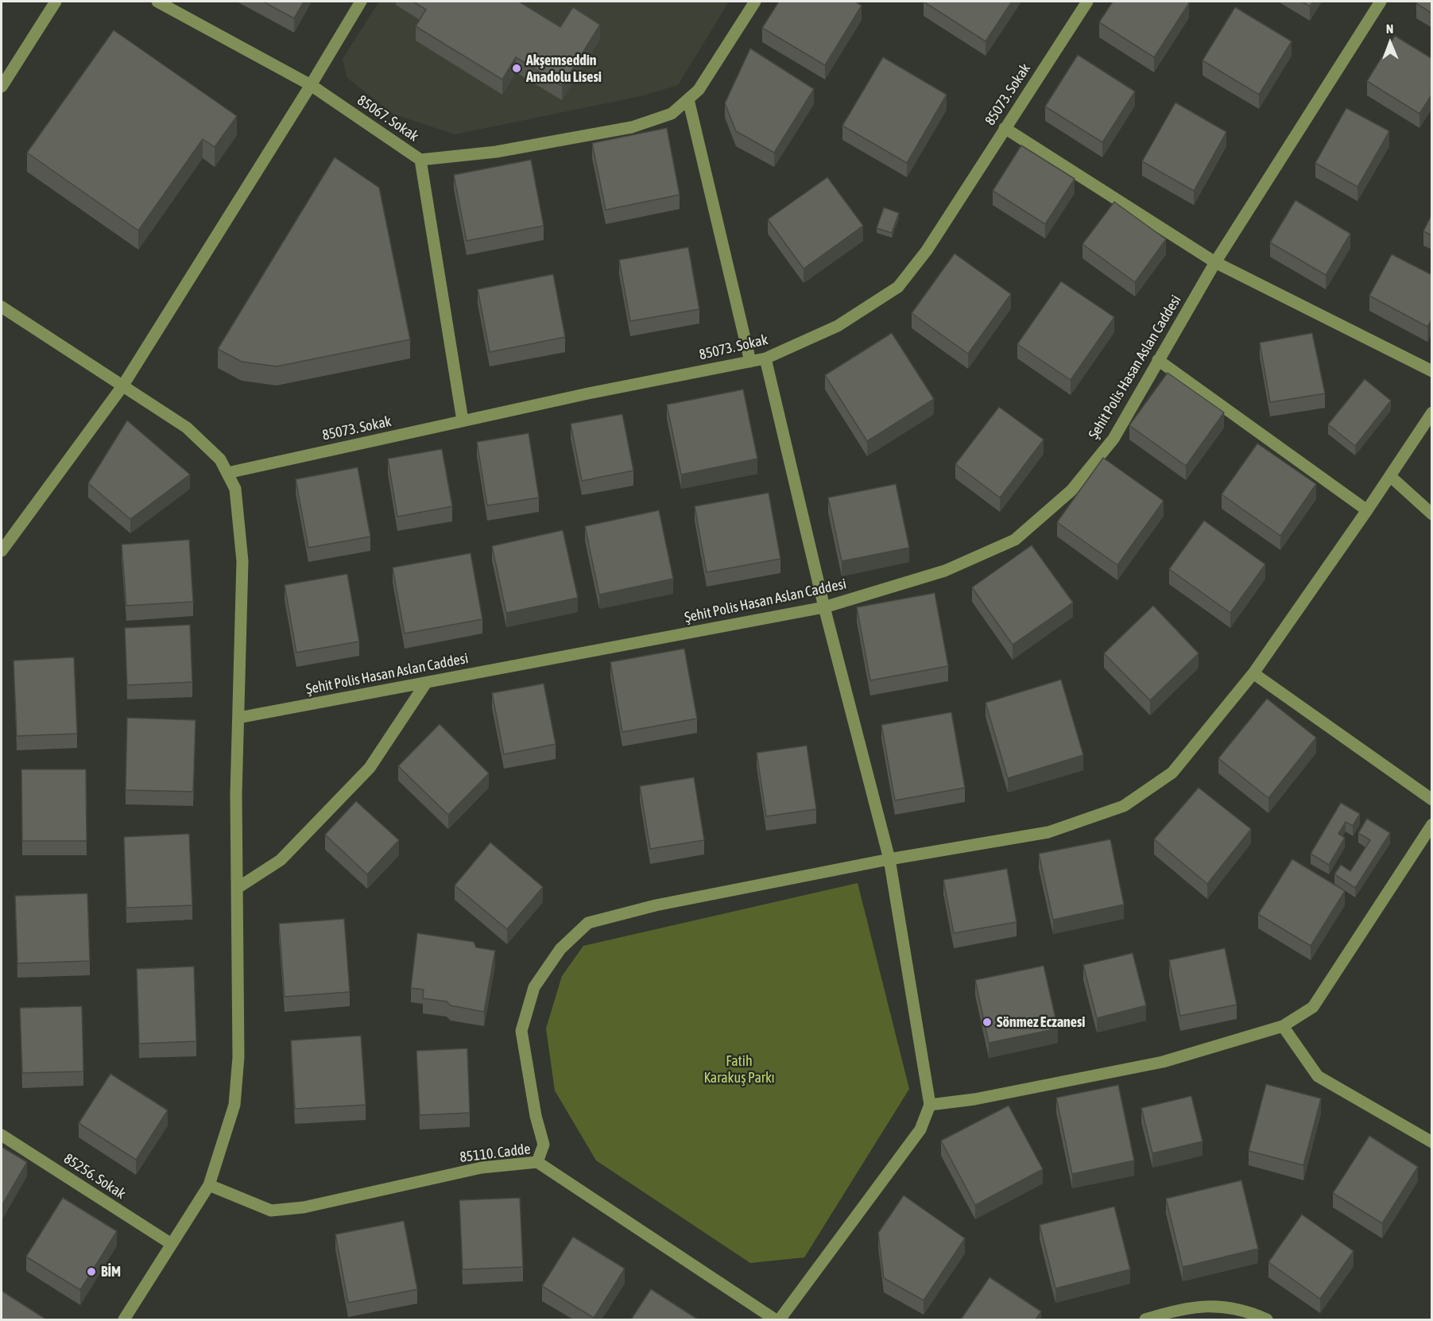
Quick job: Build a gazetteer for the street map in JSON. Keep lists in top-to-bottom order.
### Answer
{
  "streets": {
    "street": [
      "85073. Sokak",
      "85067. Sokak",
      "Şehit Polis Hasan Aslan Caddesi",
      "85110. Cadde",
      "85256. Sokak"
    ]
  },
  "crossings": [
    ["85073. Sokak", "85067. Sokak"]
  ],
  "parks": ["Fatih Karakuş Parkı"],
  "places": ["Akşemseddin Anadolu Lisesi", "Sönmez Eczanesi", "BİM"],
  "north": "top"
}
